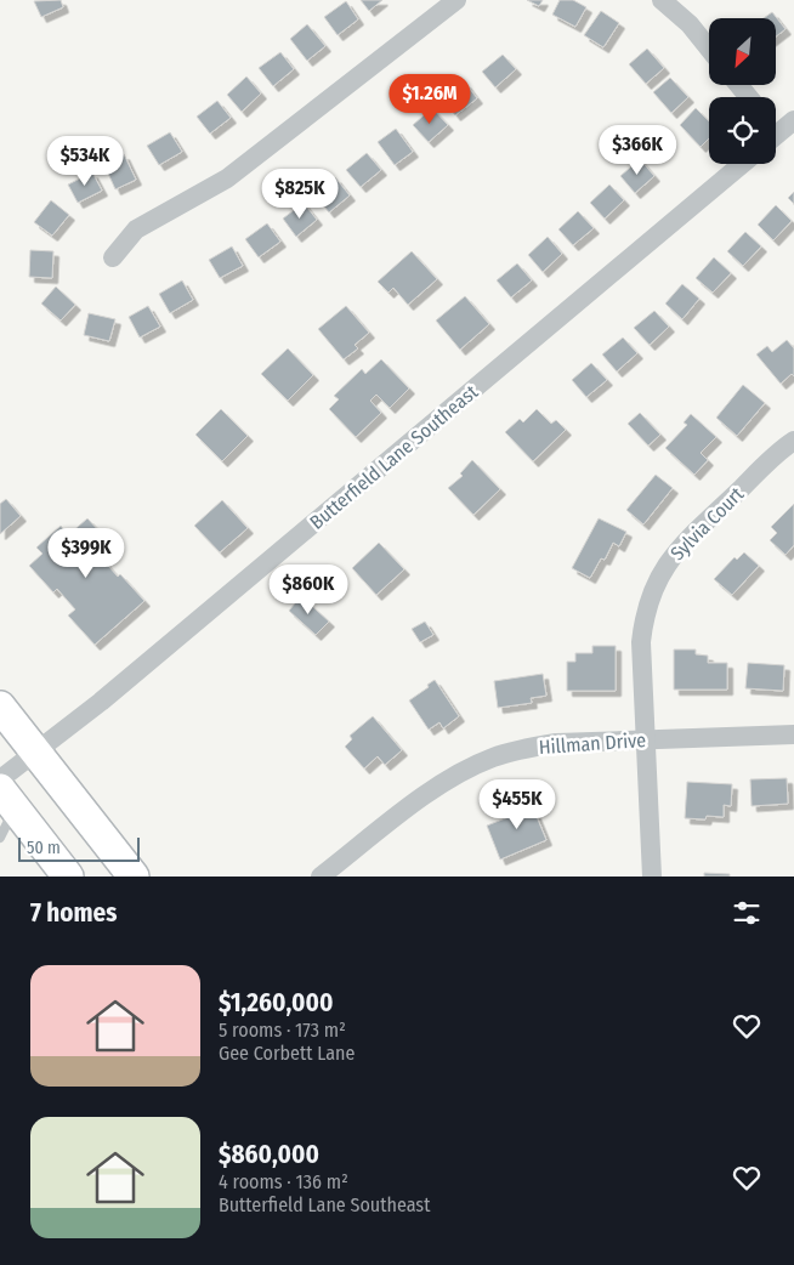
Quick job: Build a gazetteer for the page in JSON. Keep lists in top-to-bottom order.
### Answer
{
  "streets": {
    "street": ["Butterfield Lane Southeast", "Sylvia Court", "Hillman Drive"]
  },
  "crossings": [
    ["Sylvia Court", "Hillman Drive"]
  ],
  "scale_bar": "50 m",
  "north": "bottom left",
  "page": {
    "price": [
      "$1.26M",
      "$366K",
      "$534K",
      "$825K",
      "$399K",
      "$860K",
      "$455K"
    ],
    "scale": "50 m",
    "heading": "7 homes",
    "list": [
      {
        "name": "$1,260,000",
        "note": "5 rooms · 173 m² · Gee Corbett Lane"
      },
      {
        "name": "$860,000",
        "note": "4 rooms · 136 m² · Butterfield Lane Southeast"
      }
    ]
  }
}
